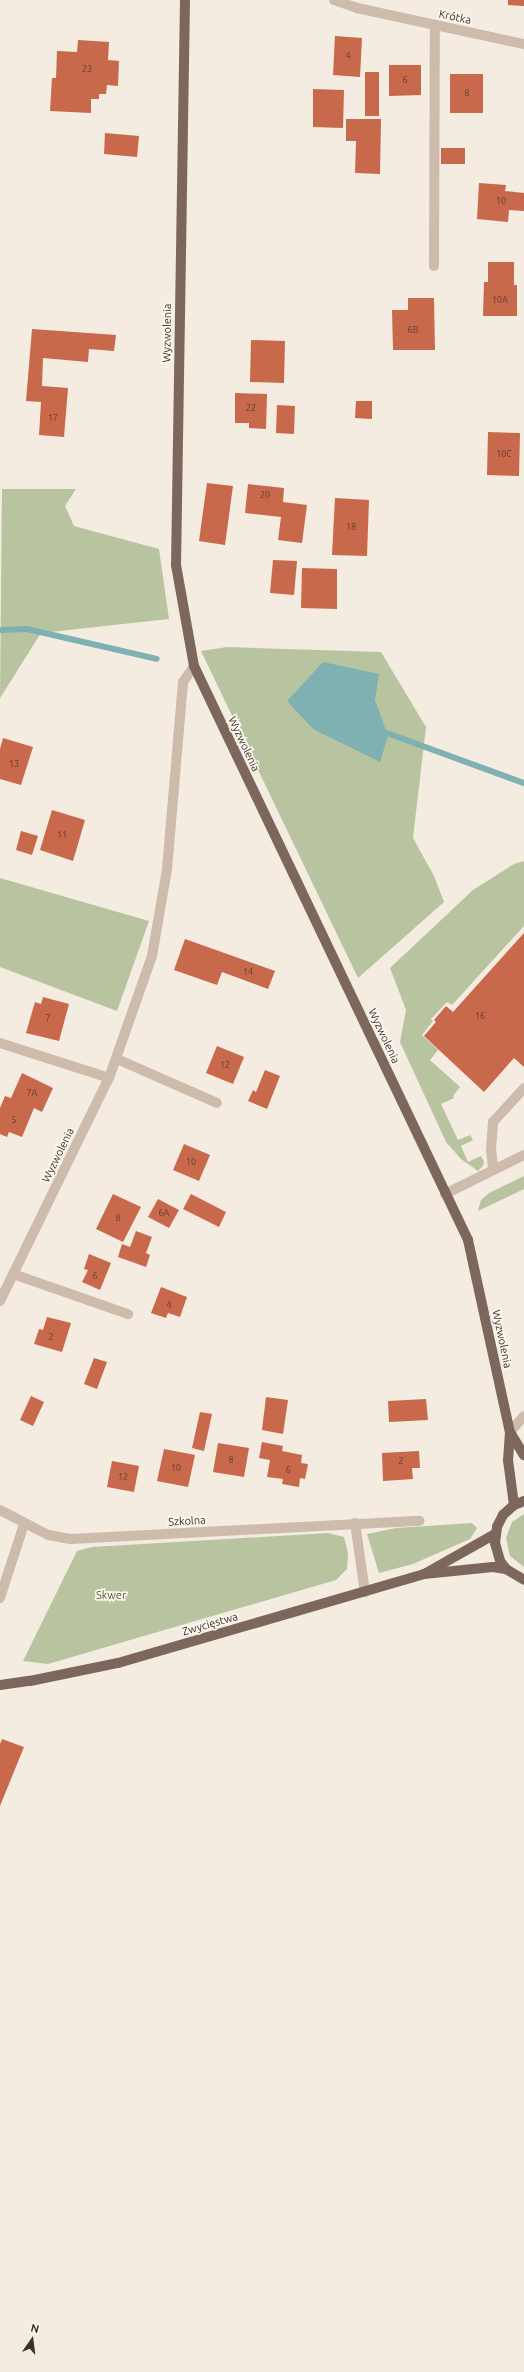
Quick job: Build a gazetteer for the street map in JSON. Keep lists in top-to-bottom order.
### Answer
{
  "streets": {
    "main road": ["Wyzwolenia", "Zwycięstwa"],
    "street": ["Krótka", "Szkolna"]
  },
  "parks": ["Skwer"],
  "house_numbers": [
    "4",
    "23",
    "6",
    "8",
    "10",
    "10A",
    "6B",
    "22",
    "17",
    "10C",
    "20",
    "18",
    "13",
    "11",
    "14",
    "16",
    "7",
    "12",
    "7A",
    "5",
    "10",
    "6A",
    "8",
    "6",
    "4",
    "2",
    "8",
    "2",
    "10",
    "6",
    "12"
  ],
  "north": "top"
}
